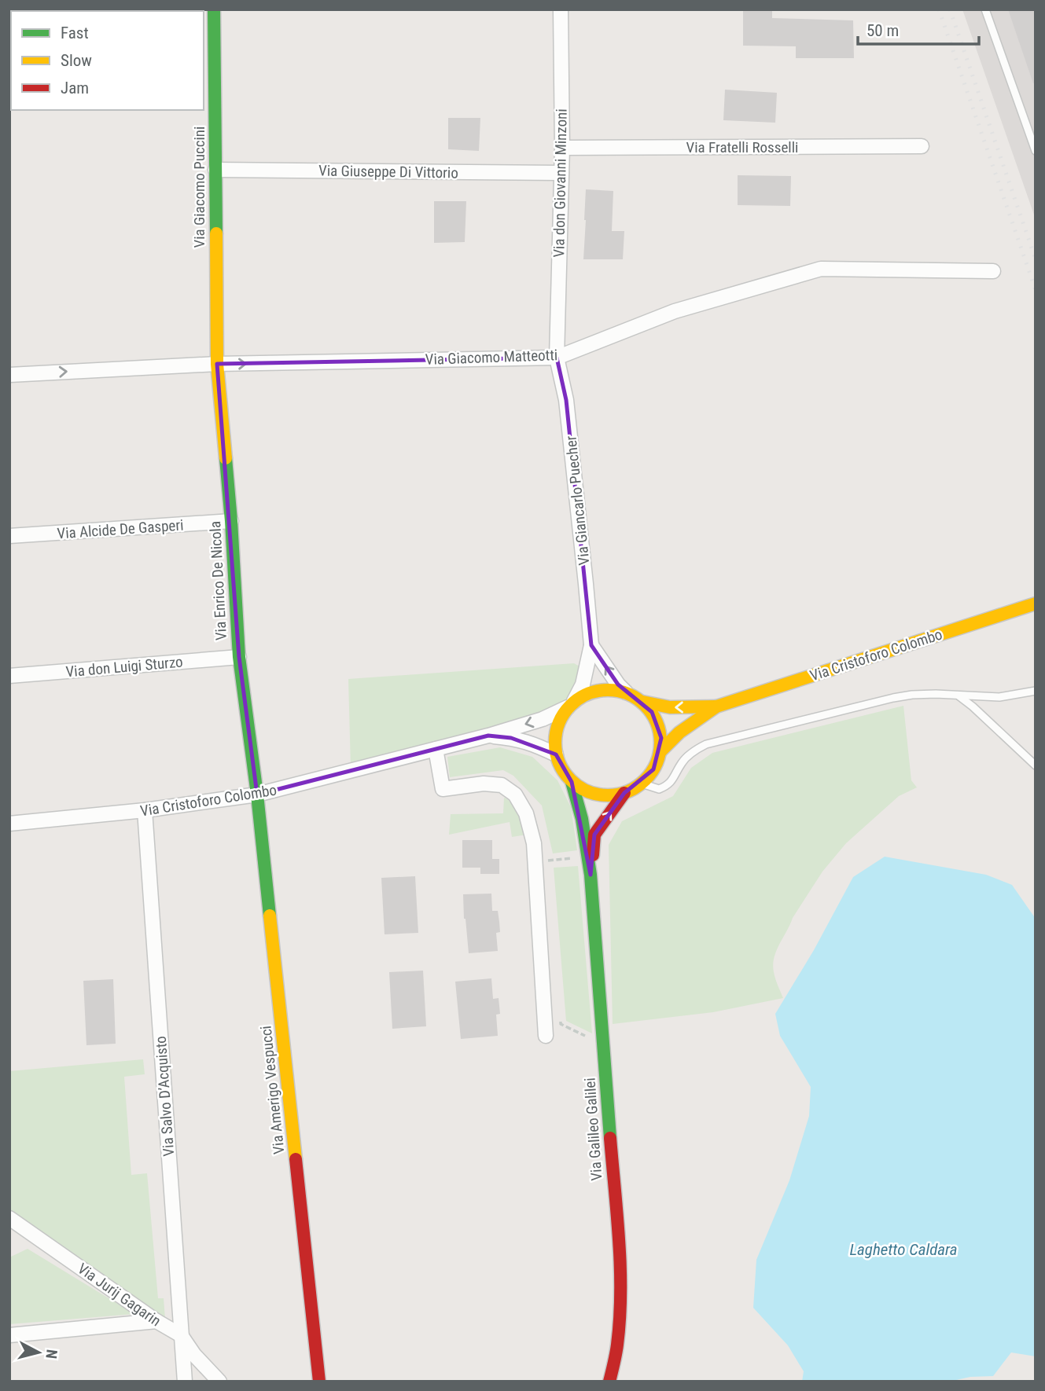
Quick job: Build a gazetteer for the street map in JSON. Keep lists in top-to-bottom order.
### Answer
{
  "streets": {
    "street": [
      "Via Fratelli Rosselli",
      "Via Giuseppe Di Vittorio",
      "Via don Giovanni Minzoni",
      "Via Giacomo Puccini",
      "Via Giacomo Matteotti",
      "Via Giancarlo Puecher",
      "Via Alcide De Gasperi",
      "Via Enrico De Nicola",
      "Via Cristoforo Colombo",
      "Via don Luigi Sturzo",
      "Via Amerigo Vespucci",
      "Via Salvo D’Acquisto",
      "Via Galileo Galilei",
      "Via Jurij Gagarin"
    ]
  },
  "crossings": [
    ["Via Fratelli Rosselli", "Via don Giovanni Minzoni"],
    ["Via Giuseppe Di Vittorio", "Via don Giovanni Minzoni"],
    ["Via Giuseppe Di Vittorio", "Via Giacomo Puccini"],
    ["Via don Giovanni Minzoni", "Via Giacomo Matteotti"],
    ["Via don Giovanni Minzoni", "Via Giancarlo Puecher"],
    ["Via Giacomo Puccini", "Via Giacomo Matteotti"],
    ["Via Giacomo Puccini", "Via Enrico De Nicola"],
    ["Via Giacomo Matteotti", "Via Giancarlo Puecher"],
    ["Via Giacomo Matteotti", "Via Enrico De Nicola"],
    ["Via Giancarlo Puecher", "Via Cristoforo Colombo"],
    ["Via Giancarlo Puecher", "Via Galileo Galilei"],
    ["Via Alcide De Gasperi", "Via Enrico De Nicola"],
    ["Via Enrico De Nicola", "Via Cristoforo Colombo"],
    ["Via Enrico De Nicola", "Via don Luigi Sturzo"],
    ["Via Enrico De Nicola", "Via Amerigo Vespucci"],
    ["Via Cristoforo Colombo", "Via Amerigo Vespucci"],
    ["Via Cristoforo Colombo", "Via Salvo D’Acquisto"],
    ["Via Cristoforo Colombo", "Via Galileo Galilei"],
    ["Via Salvo D’Acquisto", "Via Jurij Gagarin"]
  ],
  "one_way": ["Via Giacomo Matteotti"],
  "water": ["Laghetto Caldara"],
  "legend": ["Fast", "Slow", "Jam"],
  "scale_bar": "50 m",
  "north": "right"
}
